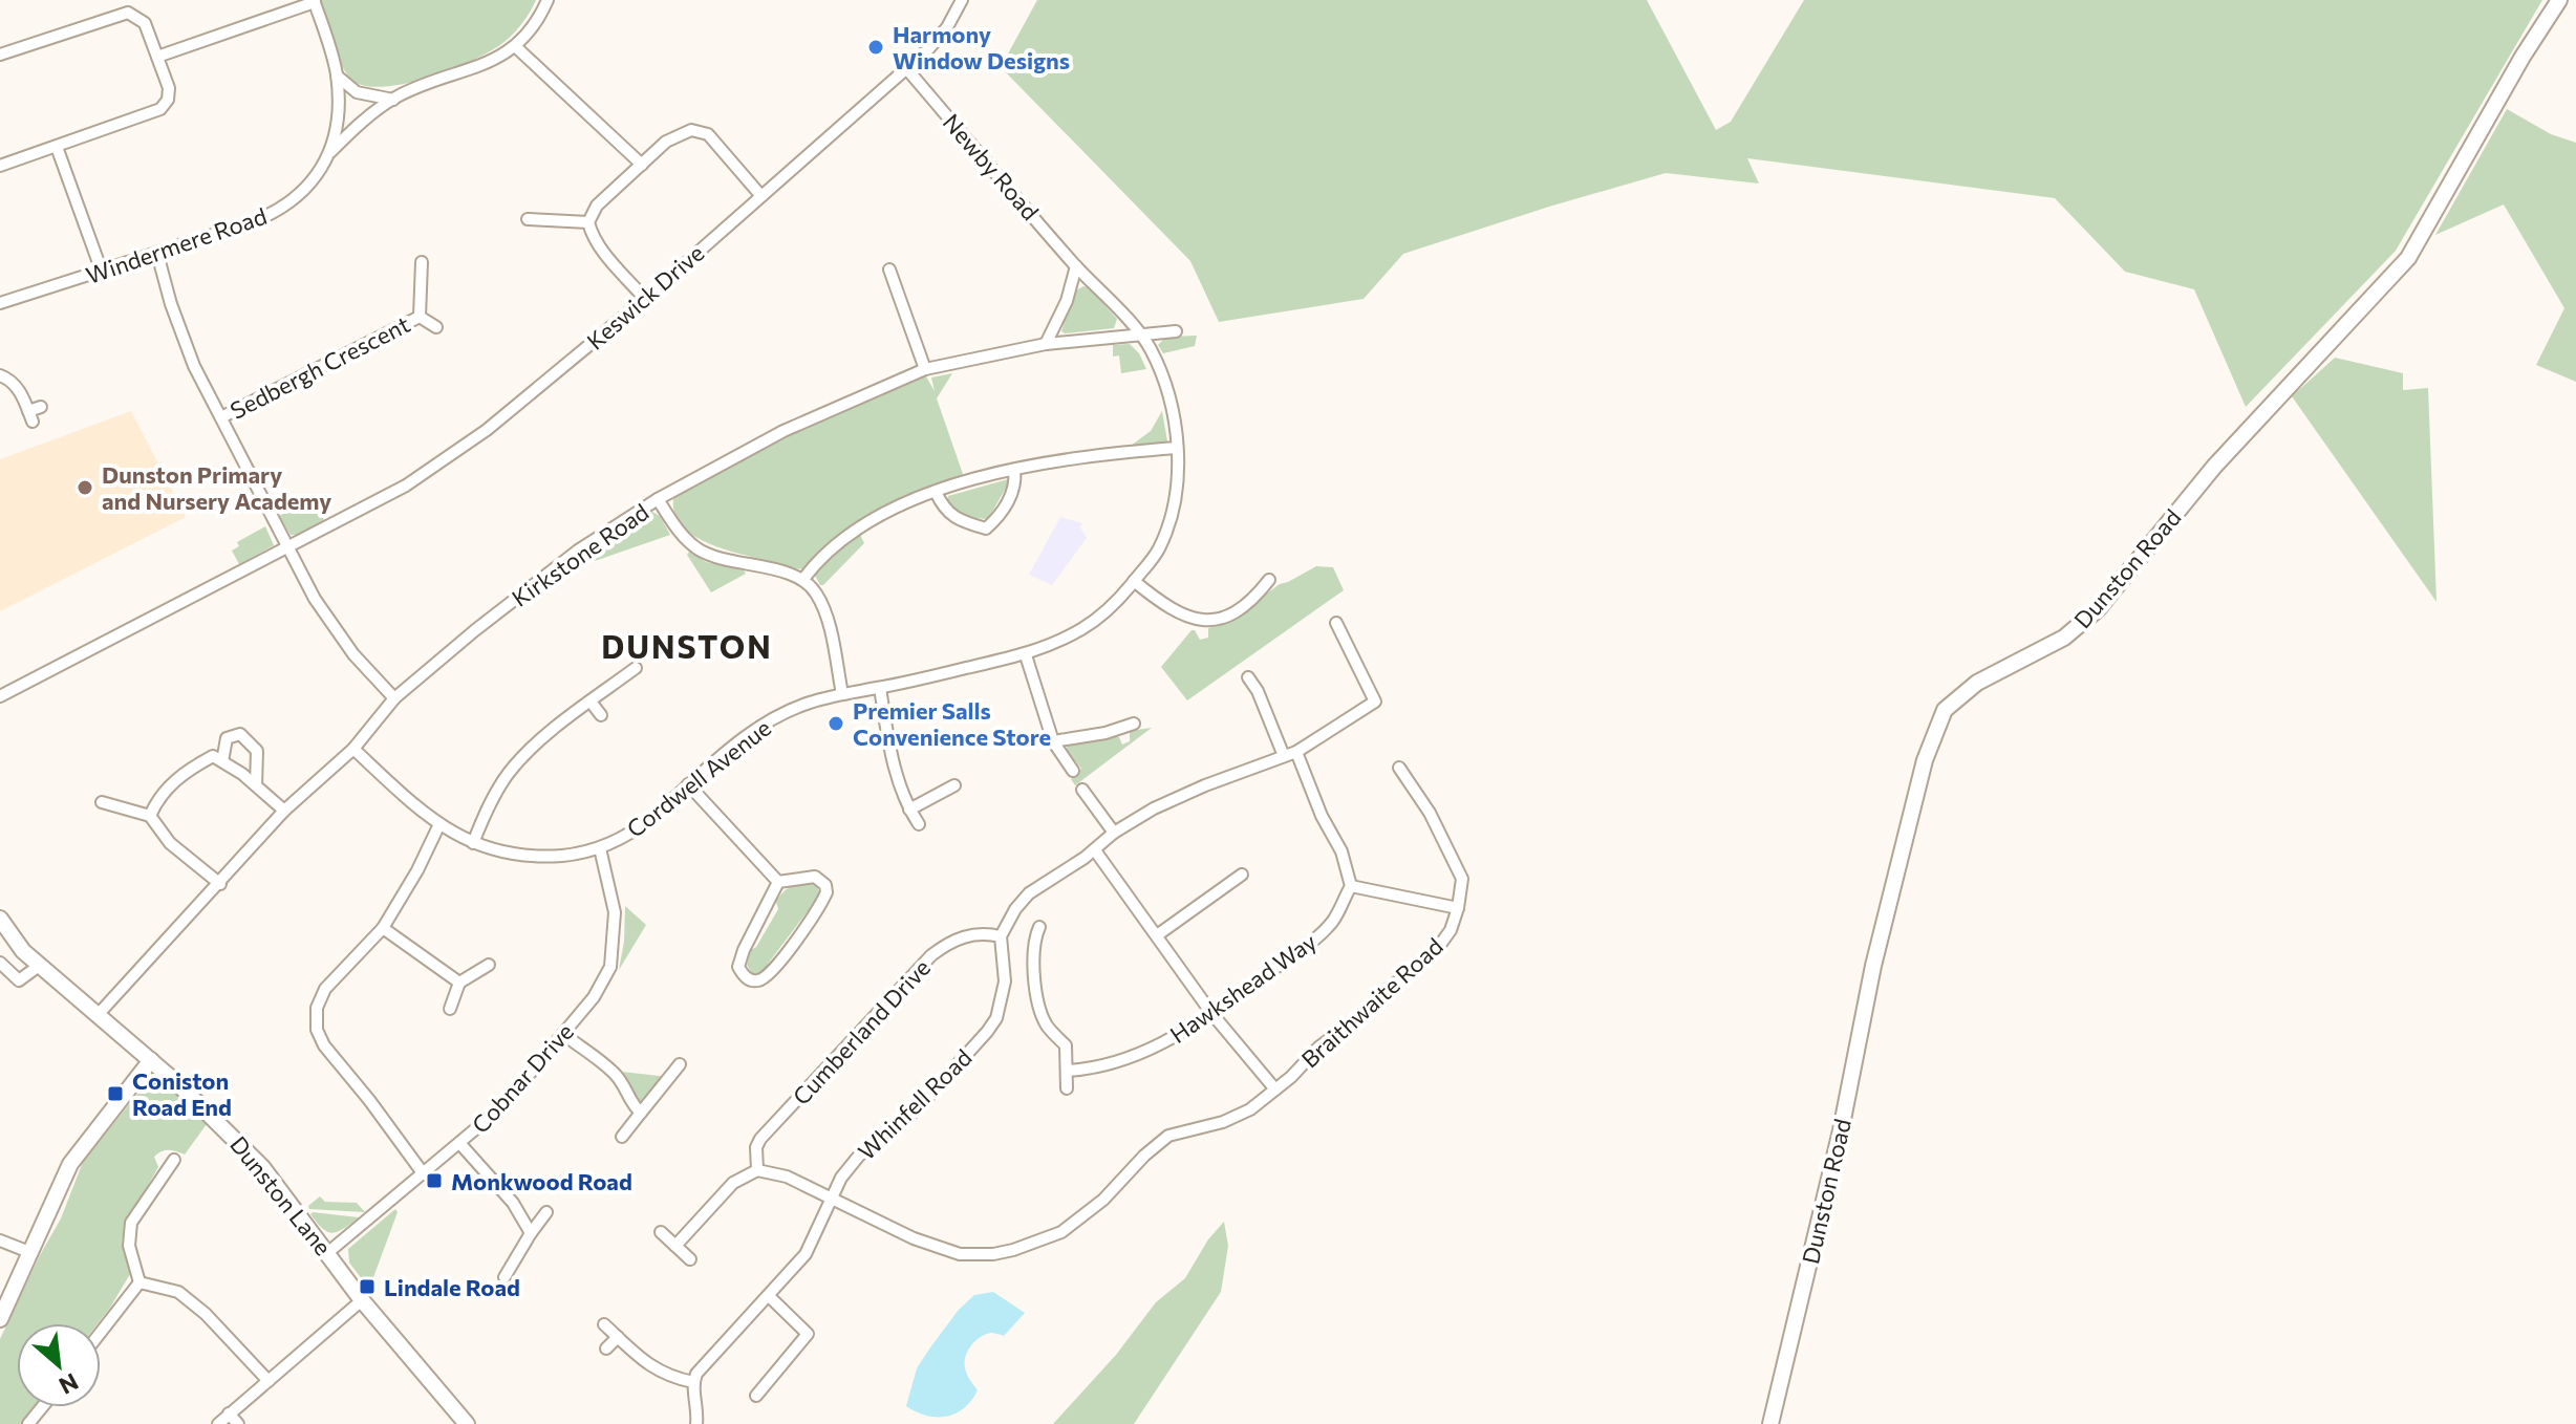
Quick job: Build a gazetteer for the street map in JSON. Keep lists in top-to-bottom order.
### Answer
{
  "streets": {
    "main road": ["Dunston Road", "Dunston Lane"],
    "street": [
      "Newby Road",
      "Windermere Road",
      "Keswick Drive",
      "Sedbergh Crescent",
      "Kirkstone Road",
      "Cordwell Avenue",
      "Hawkshead Way",
      "Braithwaite Road",
      "Cumberland Drive",
      "Cobnar Drive",
      "Whinfell Road"
    ]
  },
  "crossings": [
    ["Newby Road", "Keswick Drive"],
    ["Newby Road", "Kirkstone Road"],
    ["Newby Road", "Cordwell Avenue"],
    ["Kirkstone Road", "Cordwell Avenue"],
    ["Kirkstone Road", "Dunston Lane"],
    ["Cordwell Avenue", "Cobnar Drive"],
    ["Braithwaite Road", "Cumberland Drive"],
    ["Braithwaite Road", "Whinfell Road"],
    ["Cumberland Drive", "Whinfell Road"],
    ["Cobnar Drive", "Dunston Lane"]
  ],
  "districts": ["DUNSTON"],
  "places": {
    "other": ["Harmony Window Designs", "Dunston Primary and Nursery Academy", "Premier Salls Convenience Store"],
    "transit": ["Coniston Road End", "Monkwood Road", "Lindale Road"]
  },
  "north": "bottom right"
}
